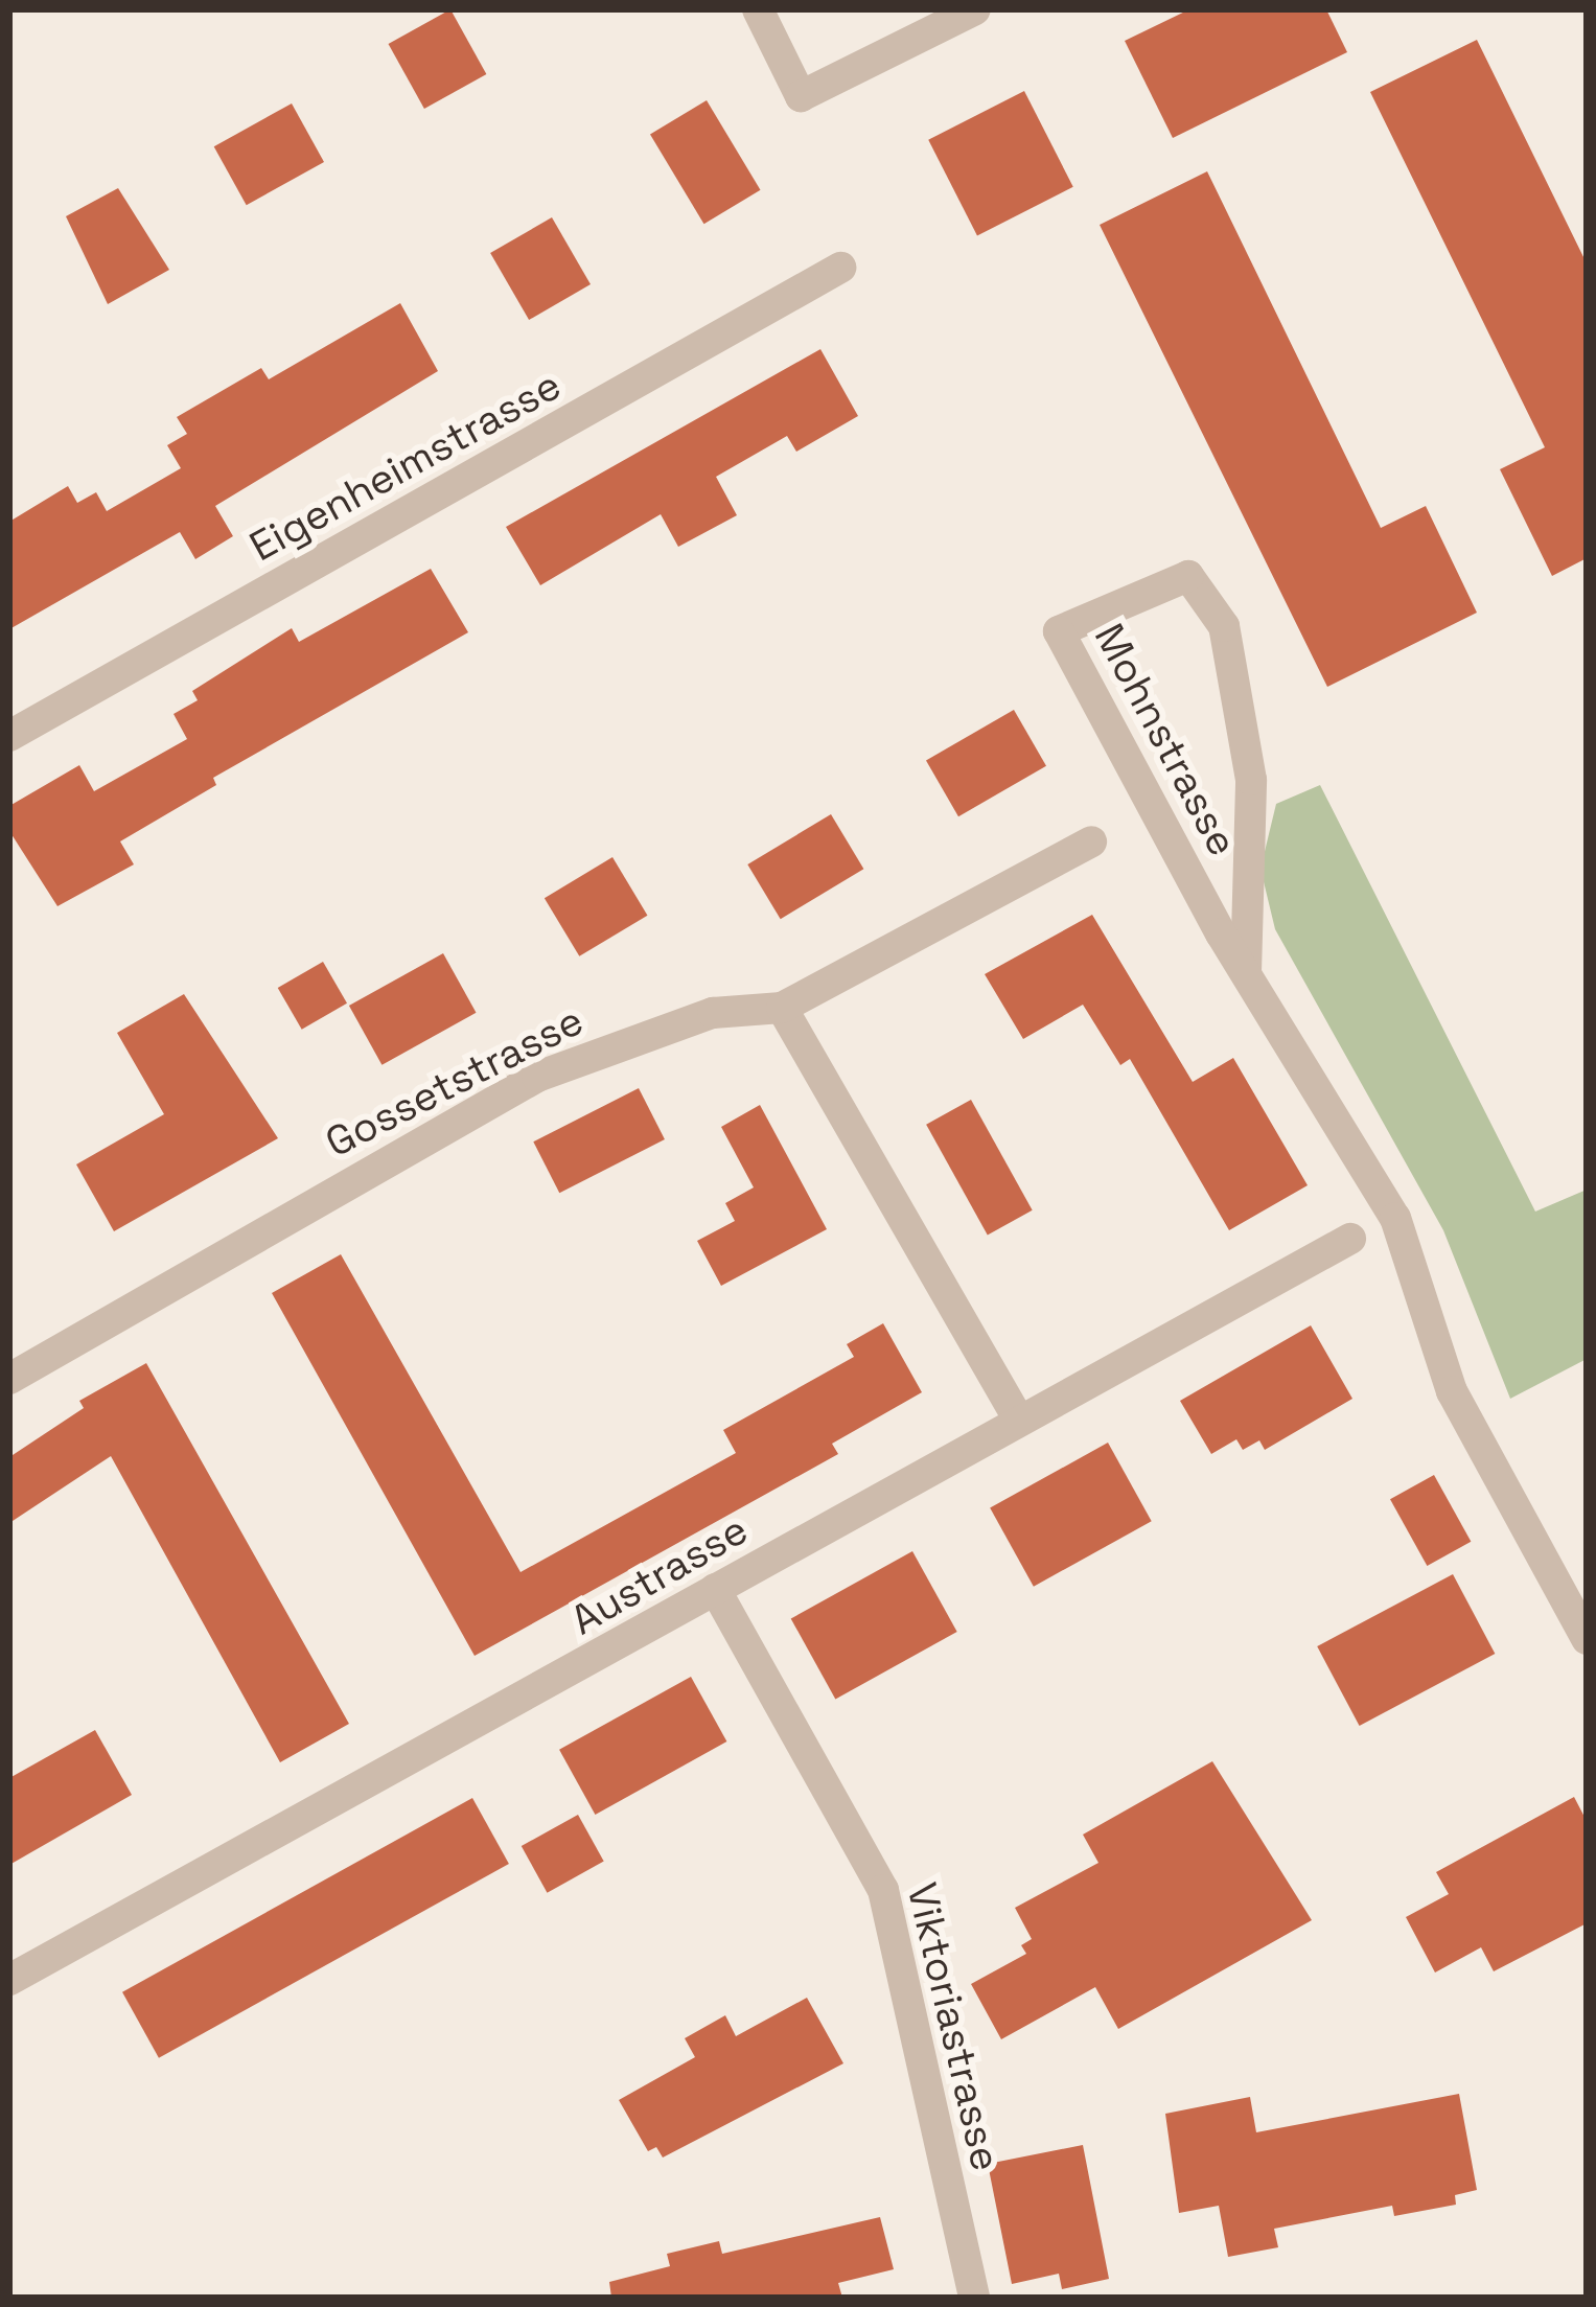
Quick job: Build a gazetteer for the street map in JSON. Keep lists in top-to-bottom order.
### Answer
{
  "streets": {
    "street": [
      "Eigenheimstrasse",
      "Mohnstrasse",
      "Gossetstrasse",
      "Austrasse",
      "Viktoriastrasse"
    ]
  },
  "crossings": [
    ["Austrasse", "Viktoriastrasse"]
  ]
}
